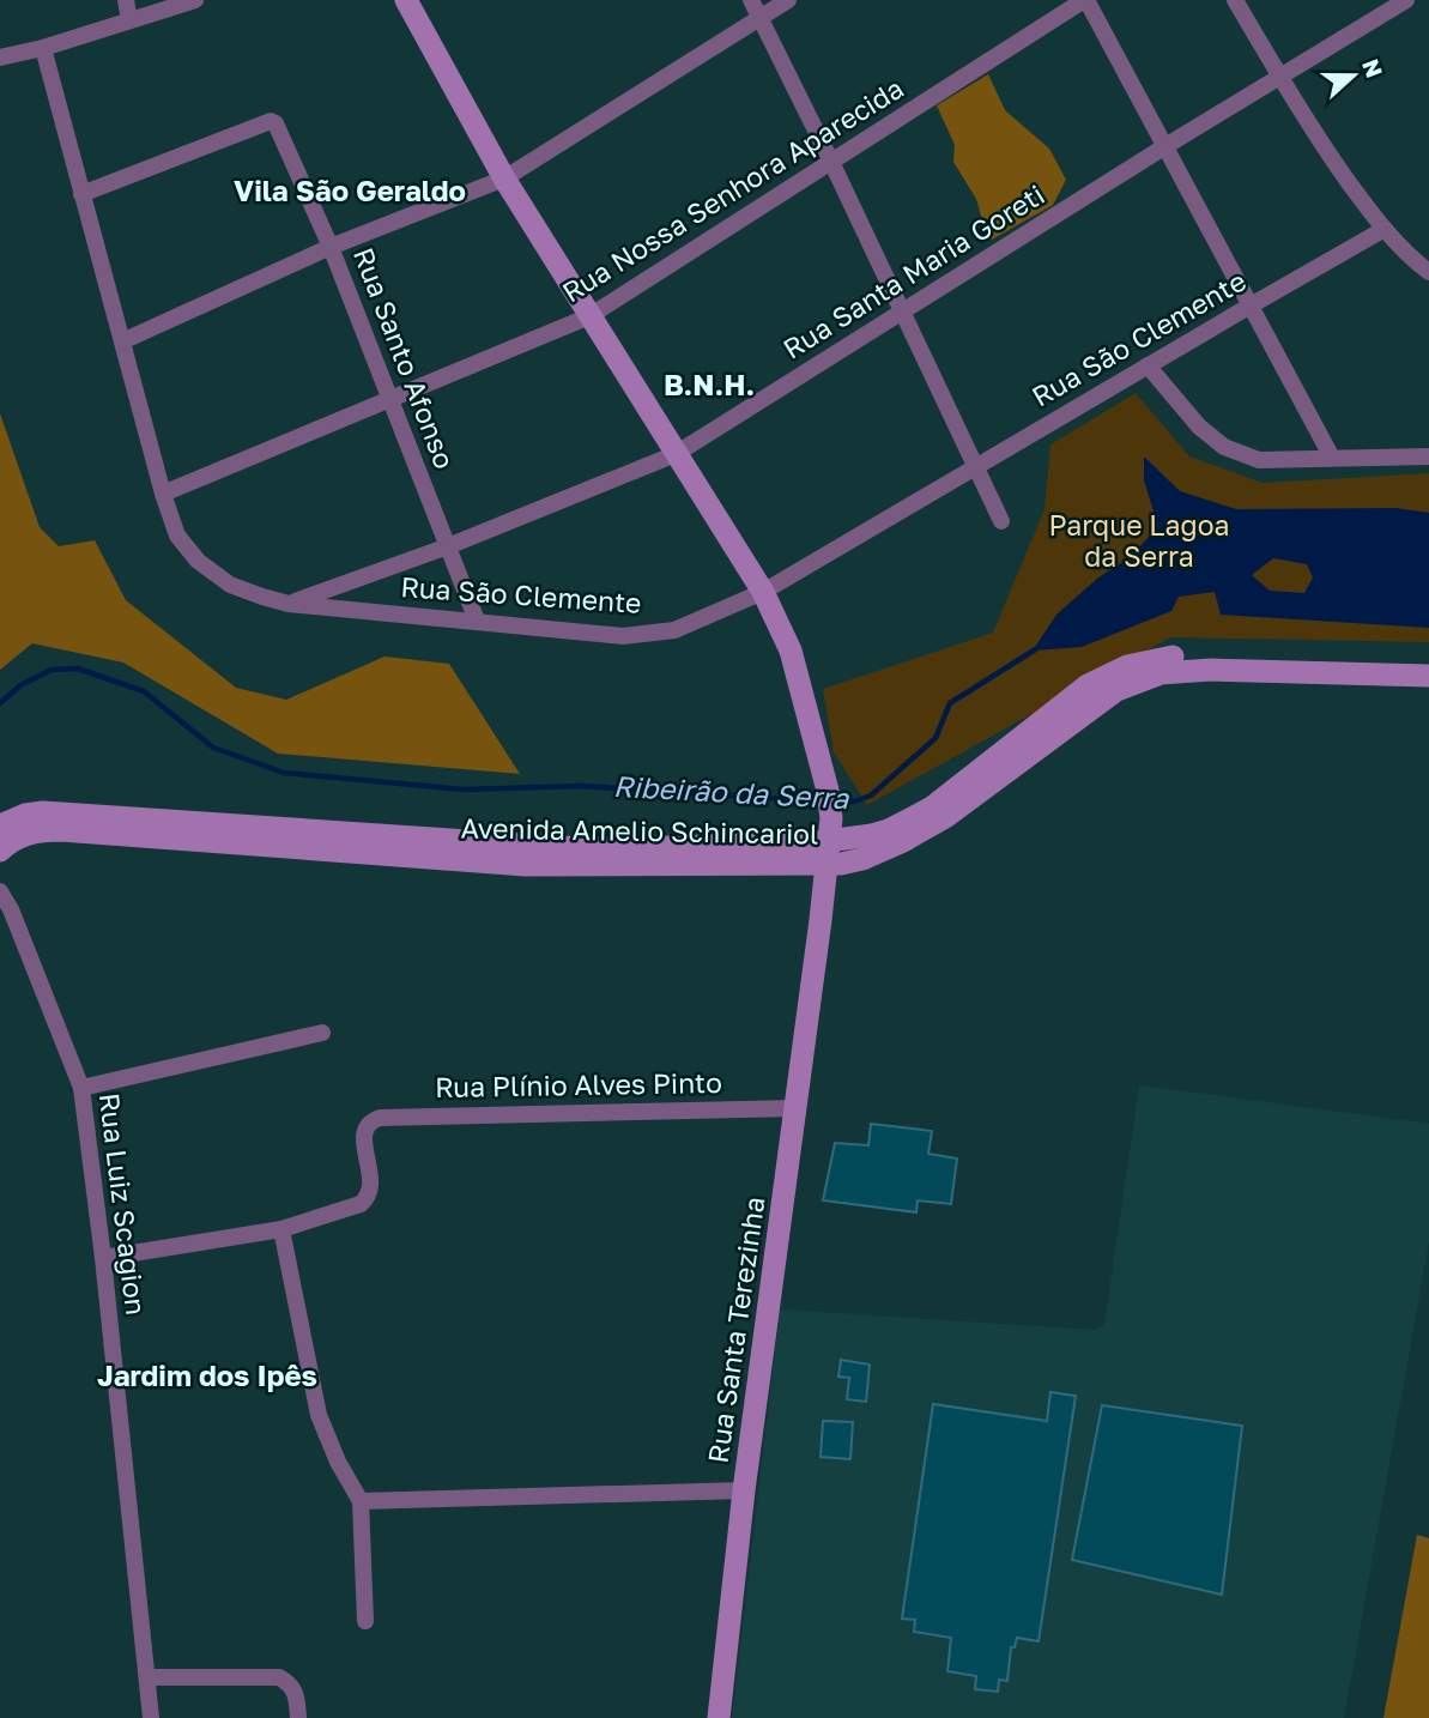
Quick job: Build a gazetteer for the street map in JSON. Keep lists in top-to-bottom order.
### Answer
{
  "streets": {
    "main road": ["Avenida Amelio Schincariol", "Rua Santa Terezinha"],
    "street": [
      "Rua Nossa Senhora Aparecida",
      "Rua Santa Maria Goreti",
      "Rua São Clemente",
      "Rua Santo Afonso",
      "Rua Plínio Alves Pinto",
      "Rua Luiz Scagion"
    ]
  },
  "crossings": [
    ["Rua Nossa Senhora Aparecida", "Rua São Clemente"],
    ["Rua Nossa Senhora Aparecida", "Rua Santo Afonso"],
    ["Rua Nossa Senhora Aparecida", "Rua Santa Terezinha"],
    ["Rua Santa Maria Goreti", "Rua São Clemente"],
    ["Rua Santa Maria Goreti", "Rua Santo Afonso"],
    ["Rua Santa Maria Goreti", "Rua Santa Terezinha"],
    ["Rua São Clemente", "Rua Santo Afonso"],
    ["Rua São Clemente", "Rua Santa Terezinha"],
    ["Avenida Amelio Schincariol", "Rua Santa Terezinha"],
    ["Rua Plínio Alves Pinto", "Rua Santa Terezinha"]
  ],
  "districts": ["Vila São Geraldo", "B.N.H.", "Jardim dos Ipês"],
  "water": ["Ribeirão da Serra"],
  "parks": ["Parque Lagoa da Serra"],
  "north": "right"
}
